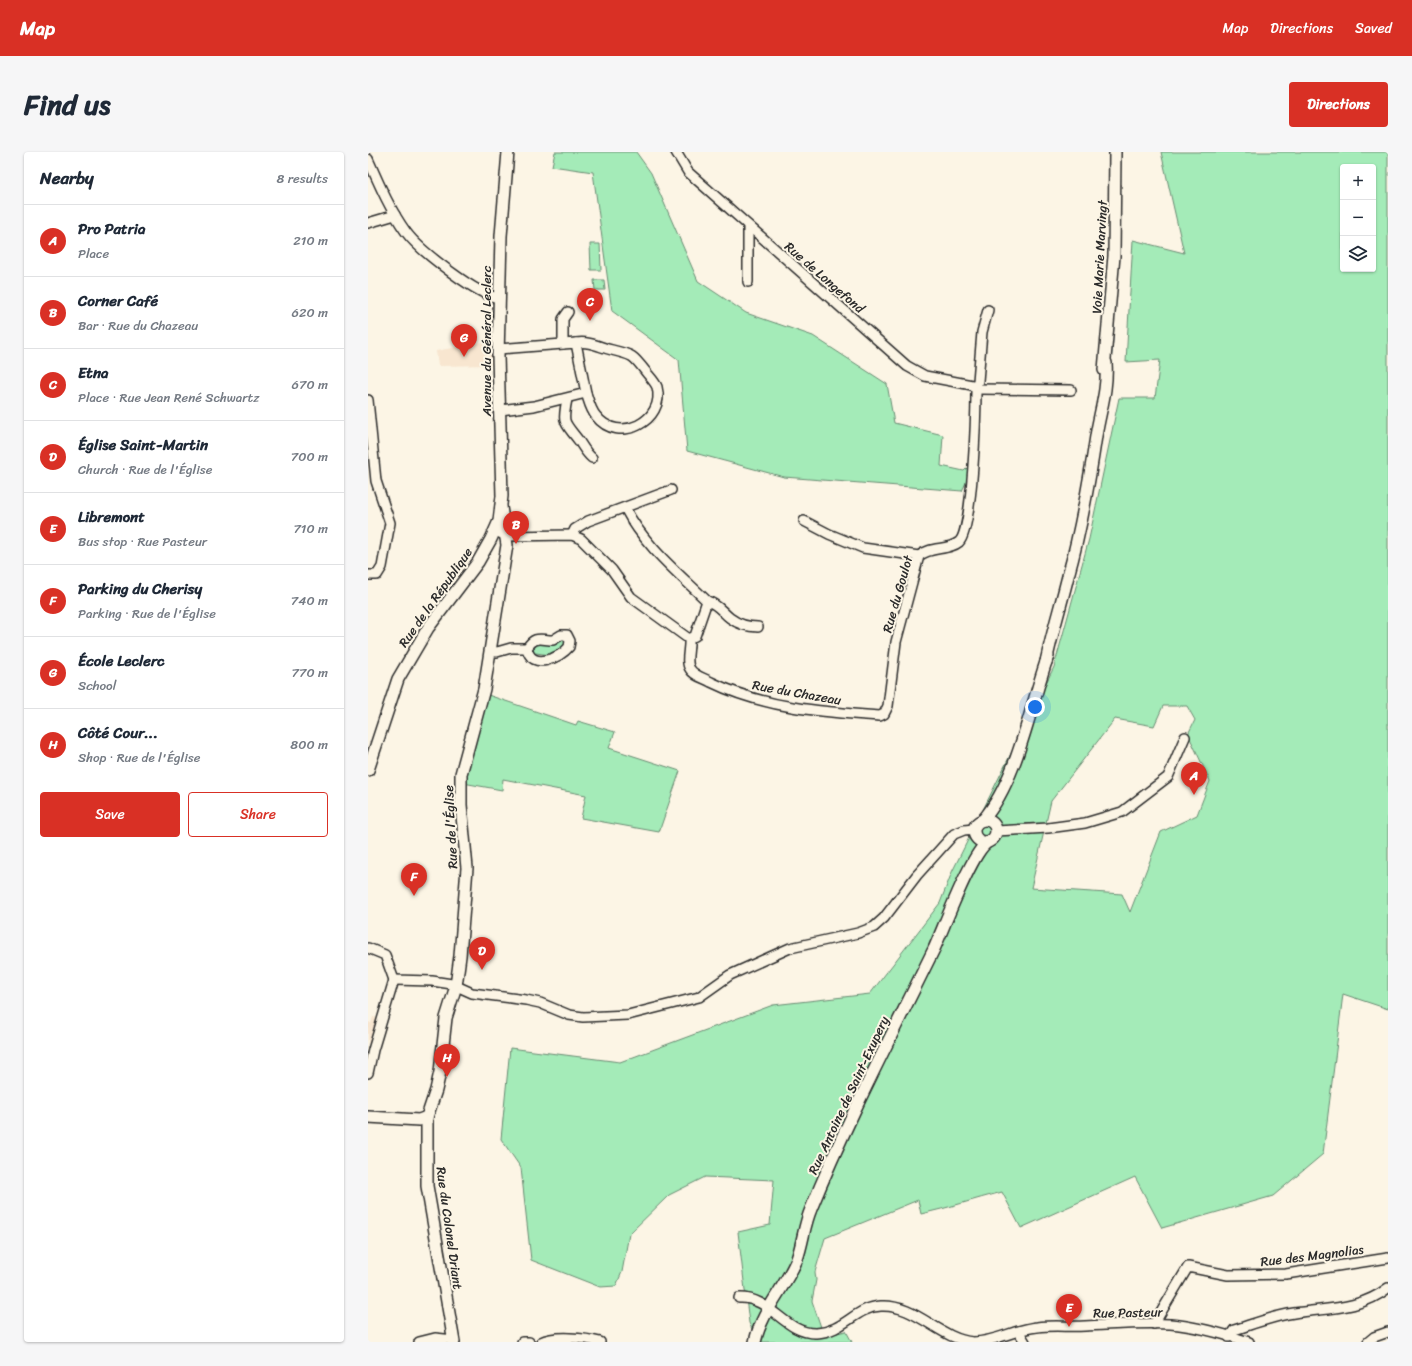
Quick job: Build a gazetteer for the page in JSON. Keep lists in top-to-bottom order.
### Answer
{
  "streets": {
    "main road": [
      "Voie Marie Marvingt",
      "Avenue du Général Leclerc",
      "Rue de la République",
      "Rue de l'Église",
      "Rue Antoine de Saint-Exupery",
      "Rue du Colonel Driant"
    ],
    "street": [
      "Rue de Longefond",
      "Rue du Goulot",
      "Rue du Chazeau",
      "Rue des Magnolias",
      "Rue Pasteur"
    ]
  },
  "crossings": [
    ["Voie Marie Marvingt", "Rue Antoine de Saint-Exupery"],
    ["Rue de Longefond", "Rue du Goulot"],
    ["Avenue du Général Leclerc", "Rue de la République"],
    ["Avenue du Général Leclerc", "Rue de l'Église"],
    ["Rue du Goulot", "Rue du Chazeau"],
    ["Rue de l'Église", "Rue du Colonel Driant"],
    ["Rue Antoine de Saint-Exupery", "Rue Pasteur"],
    ["Rue des Magnolias", "Rue Pasteur"]
  ],
  "page": {
    "header": "Map",
    "nav": ["Map", "Directions", "Saved"],
    "title": "Find us",
    "buttons": [
      "Directions",
      ["Save", "Share"]
    ],
    "heading": ["Nearby", "8 results"],
    "map_buttons": ["+", "−"],
    "list": [
      {
        "mark": "A",
        "name": "Pro Patria",
        "note": "Place",
        "value": "210 m"
      },
      {
        "mark": "B",
        "name": "Corner Café",
        "note": "Bar · Rue du Chazeau",
        "value": "620 m"
      },
      {
        "mark": "C",
        "name": "Etna",
        "note": "Place · Rue Jean René Schwartz",
        "value": "670 m"
      },
      {
        "mark": "D",
        "name": "Église Saint-Martin",
        "note": "Church · Rue de l'Église",
        "value": "700 m"
      },
      {
        "mark": "E",
        "name": "Libremont",
        "note": "Bus stop · Rue Pasteur",
        "value": "710 m"
      },
      {
        "mark": "F",
        "name": "Parking du Cherisy",
        "note": "Parking · Rue de l'Église",
        "value": "740 m"
      },
      {
        "mark": "G",
        "name": "École Leclerc",
        "note": "School",
        "value": "770 m"
      },
      {
        "mark": "H",
        "name": "Côté Cour...",
        "note": "Shop · Rue de l'Église",
        "value": "800 m"
      }
    ],
    "pins": [
      "C",
      "G",
      "B",
      "A",
      "F",
      "D",
      "H",
      "E"
    ]
  }
}
